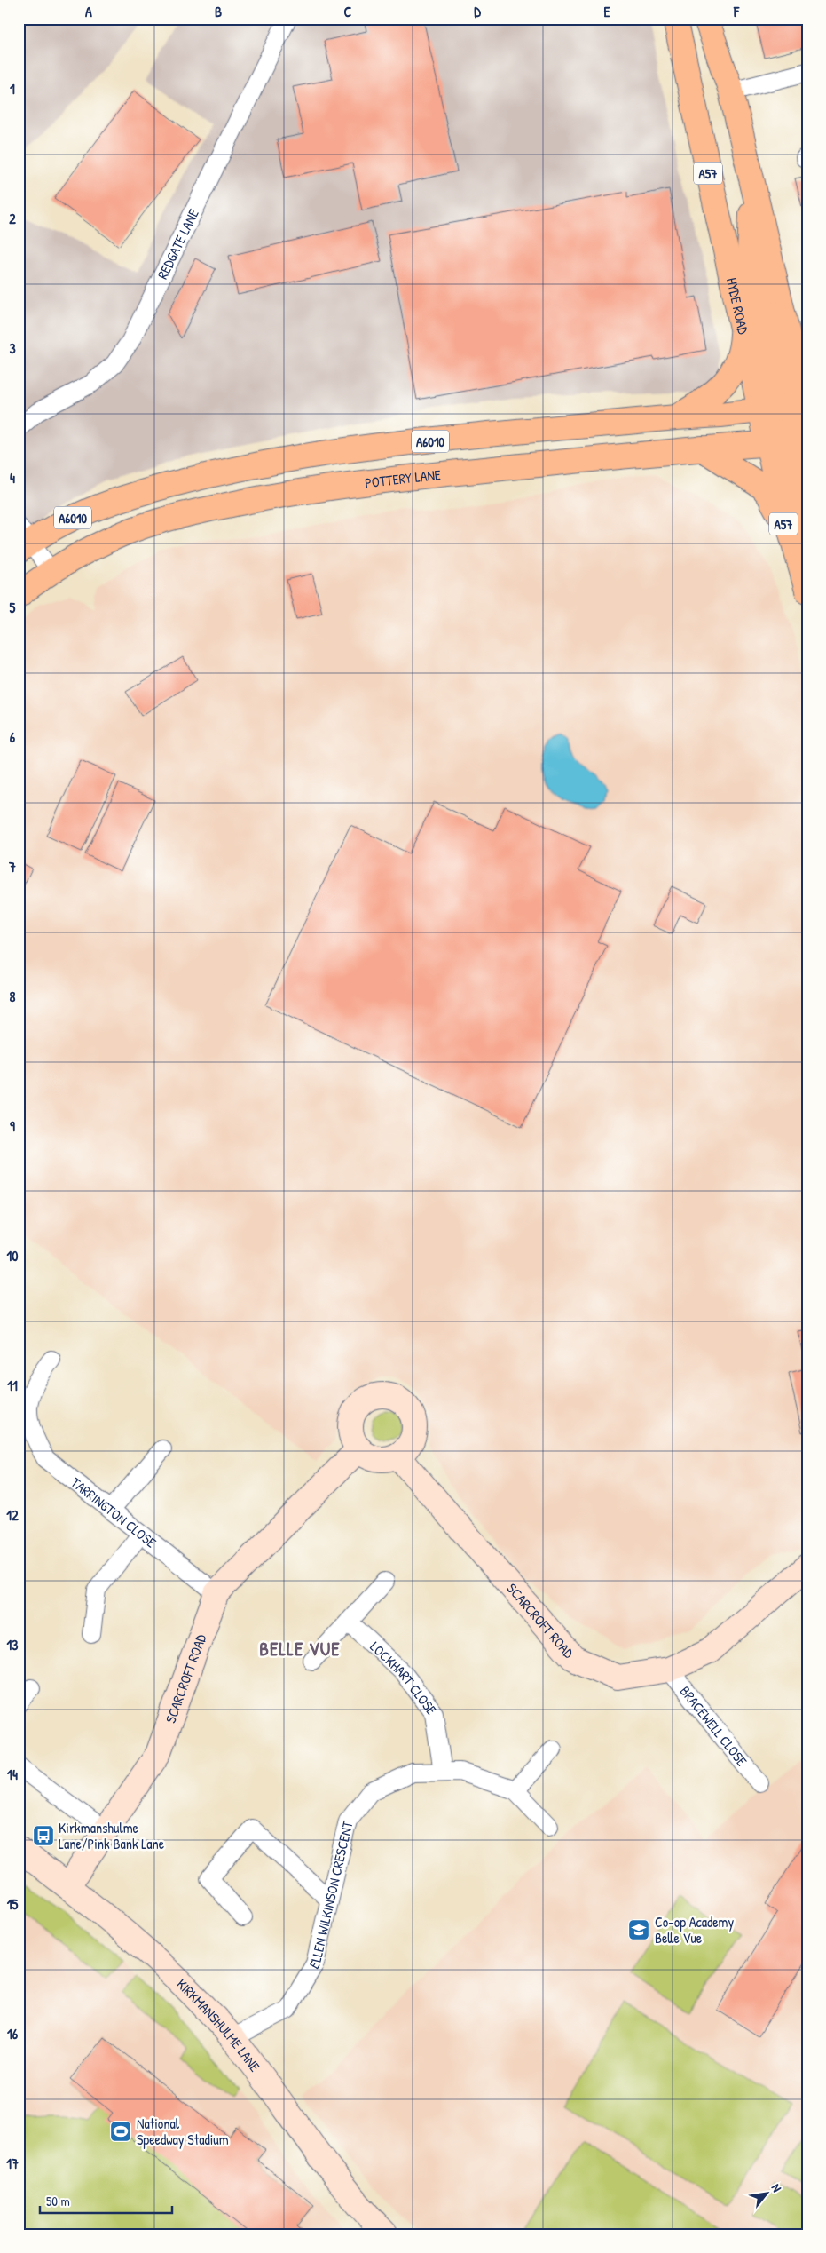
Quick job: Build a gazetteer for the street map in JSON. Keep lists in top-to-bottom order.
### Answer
{
  "streets": {
    "highway": [
      "A57",
      "HYDE ROAD",
      "A6010",
      "POTTERY LANE"
    ],
    "street": [
      "REDGATE LANE",
      "TARRINGTON CLOSE",
      "SCARCROFT ROAD",
      "LOCKHART CLOSE",
      "BRACEWELL CLOSE",
      "ELLEN WILKINSON CRESCENT",
      "KIRKMANSHULME LANE"
    ]
  },
  "crossings": [
    ["A57", "HYDE ROAD"],
    ["A57", "A6010"],
    ["A57", "POTTERY LANE"],
    ["HYDE ROAD", "A6010"],
    ["HYDE ROAD", "POTTERY LANE"],
    ["TARRINGTON CLOSE", "SCARCROFT ROAD"],
    ["SCARCROFT ROAD", "BRACEWELL CLOSE"],
    ["SCARCROFT ROAD", "KIRKMANSHULME LANE"],
    ["LOCKHART CLOSE", "ELLEN WILKINSON CRESCENT"],
    ["ELLEN WILKINSON CRESCENT", "KIRKMANSHULME LANE"]
  ],
  "districts": ["BELLE VUE"],
  "places": {
    "bus stop": ["Kirkmanshulme Lane/Pink Bank Lane"],
    "school or university": ["Co-op Academy Belle Vue"],
    "sports": ["National Speedway Stadium"]
  },
  "scale_bar": "50 m",
  "north": "top right",
  "grid": {
    "columns": [
      "A",
      "B",
      "C",
      "D",
      "E",
      "F"
    ],
    "rows": [
      "1",
      "2",
      "3",
      "4",
      "5",
      "6",
      "7",
      "8",
      "9",
      "10",
      "11",
      "12",
      "13",
      "14",
      "15",
      "16",
      "17"
    ]
  }
}
